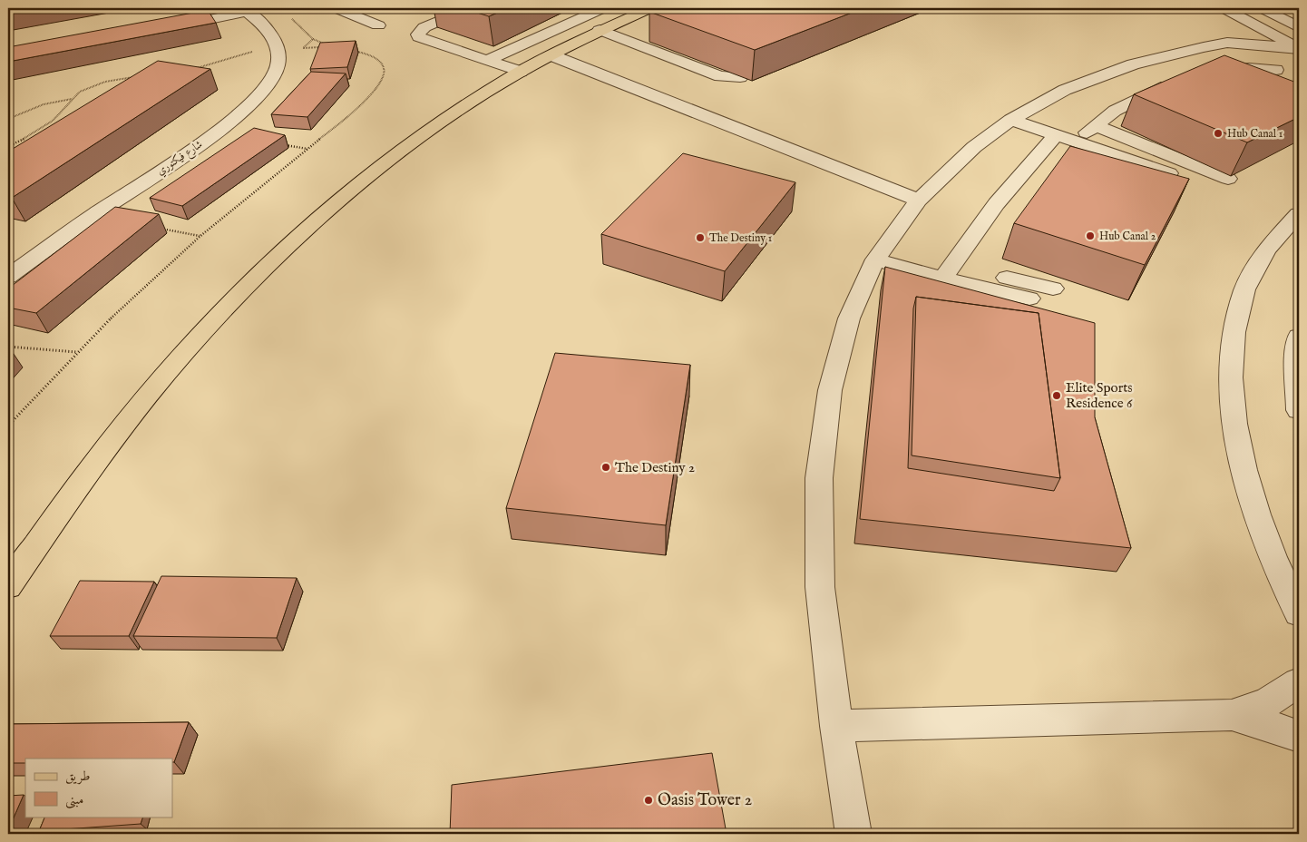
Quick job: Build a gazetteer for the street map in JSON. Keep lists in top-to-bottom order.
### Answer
{
  "streets": {
    "street": ["شارع فيكتوري"]
  },
  "places": [
    "Hub Canal 1",
    "Hub Canal 2",
    "The Destiny 1",
    "Elite Sports Residence 6",
    "The Destiny 2",
    "Oasis Tower 2"
  ],
  "legend": ["طريق", "مبنى"]
}
